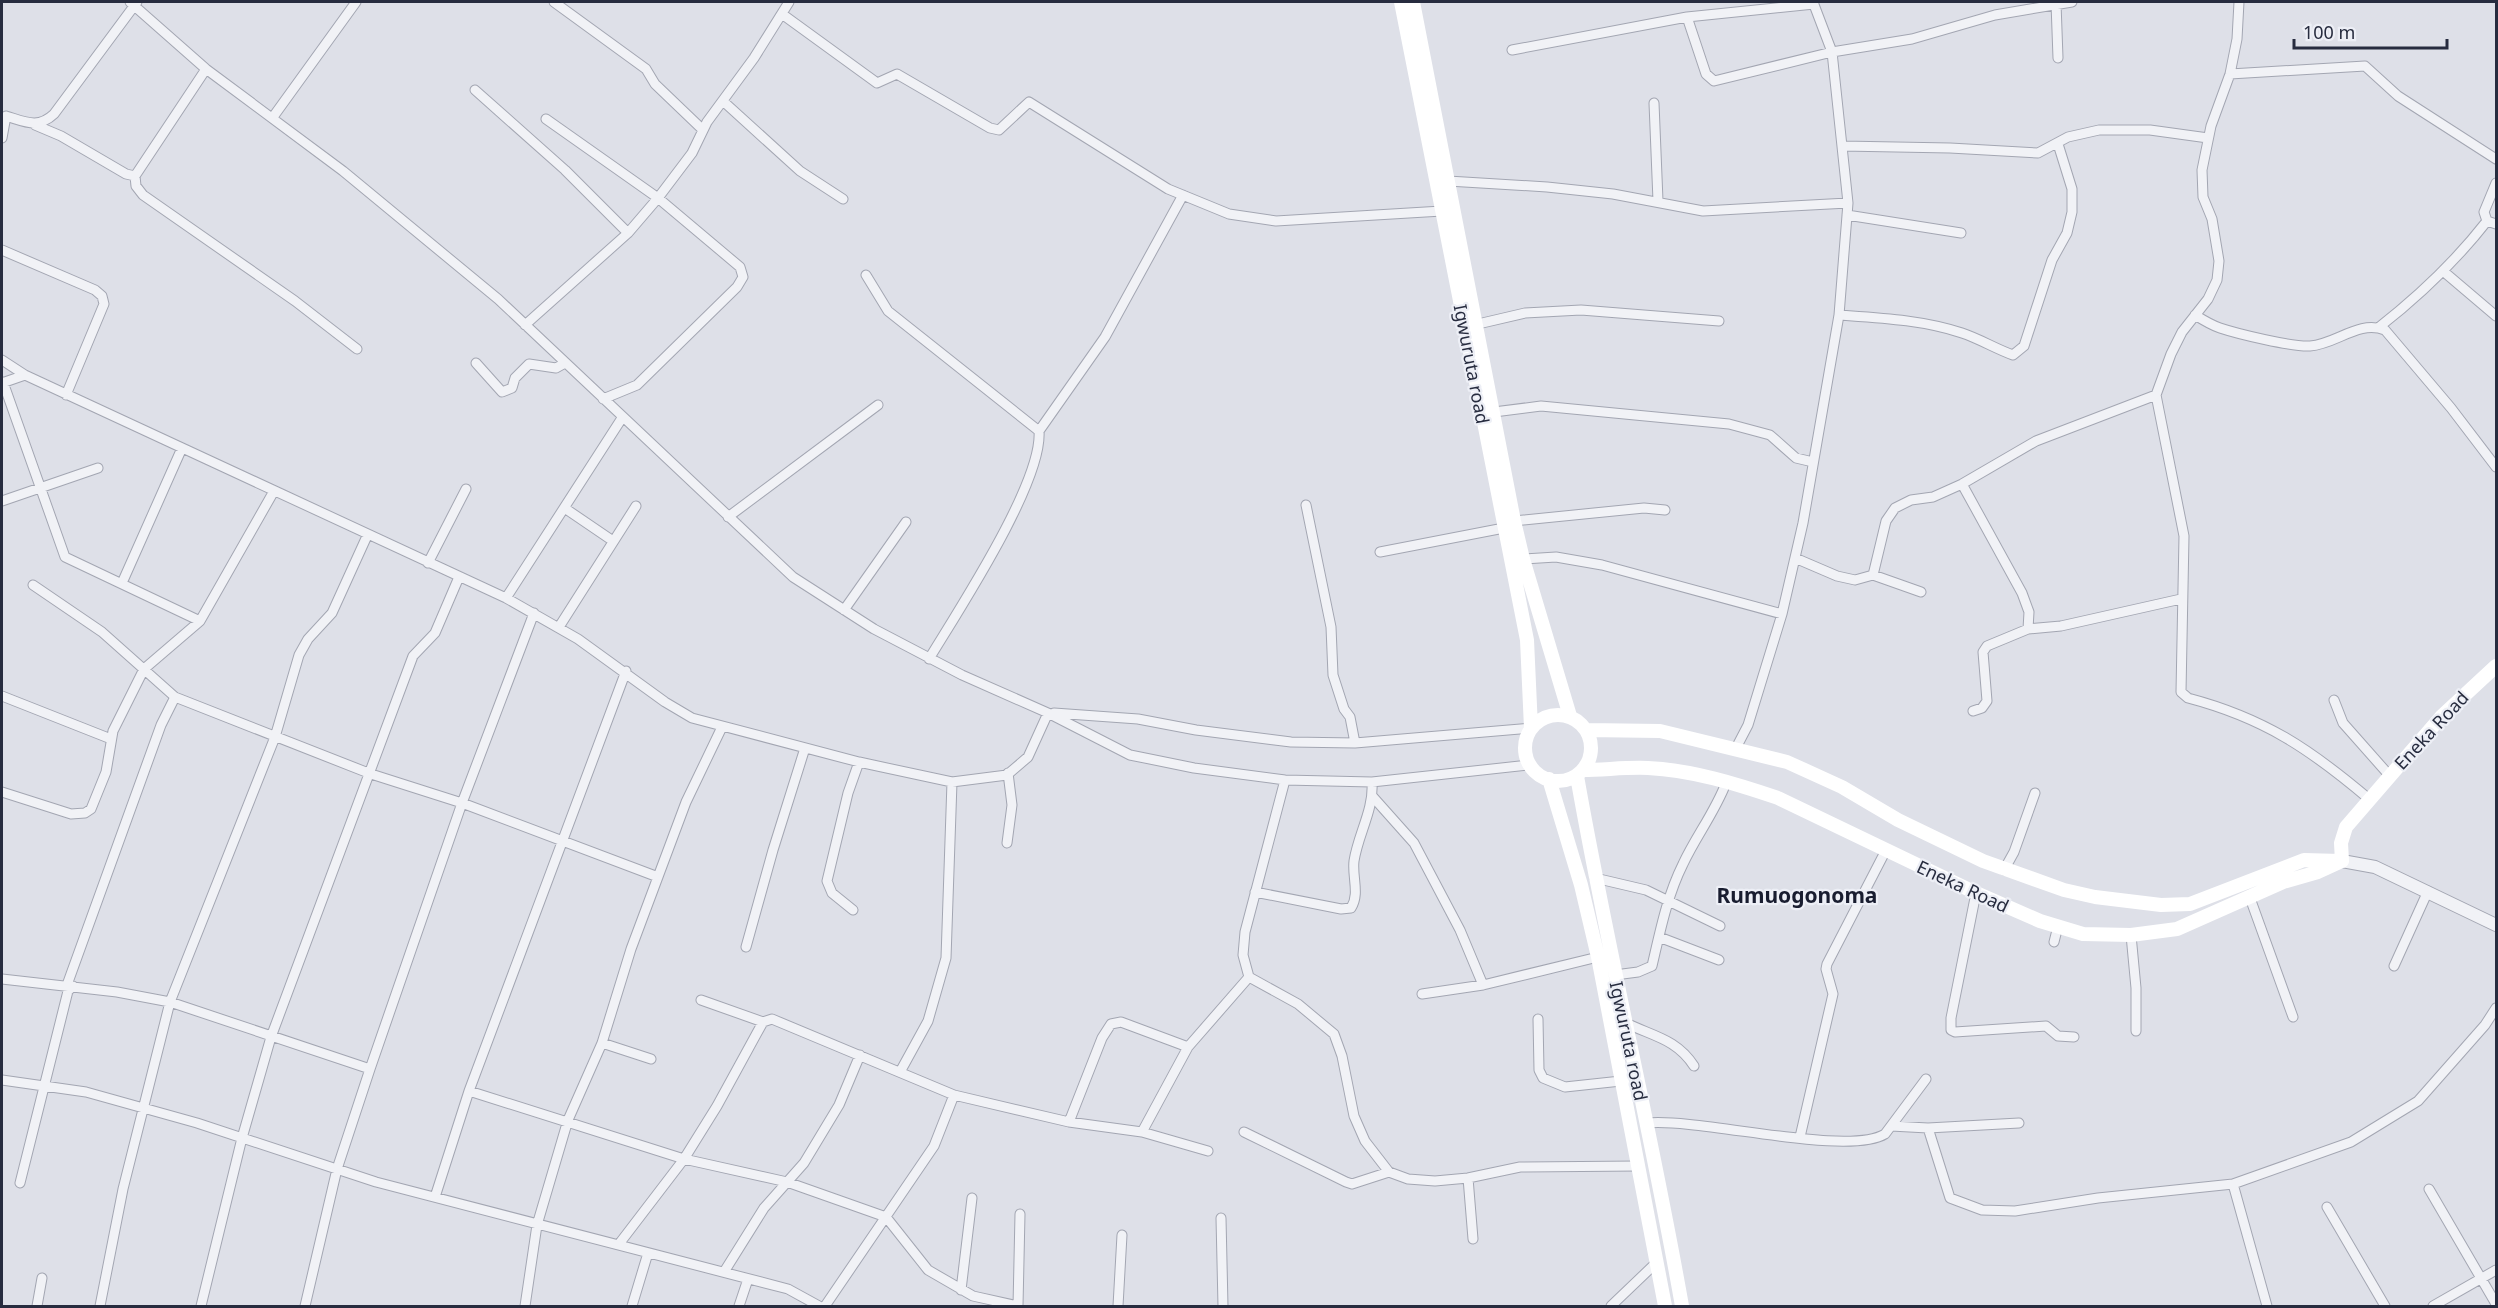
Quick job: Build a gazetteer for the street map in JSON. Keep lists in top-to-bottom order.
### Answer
{
  "streets": {
    "main road": ["Igwuruta road", "Eneka Road"]
  },
  "crossings": [
    ["Igwuruta road", "Eneka Road"]
  ],
  "districts": ["Rumuogonoma"],
  "scale_bar": "100 m"
}
